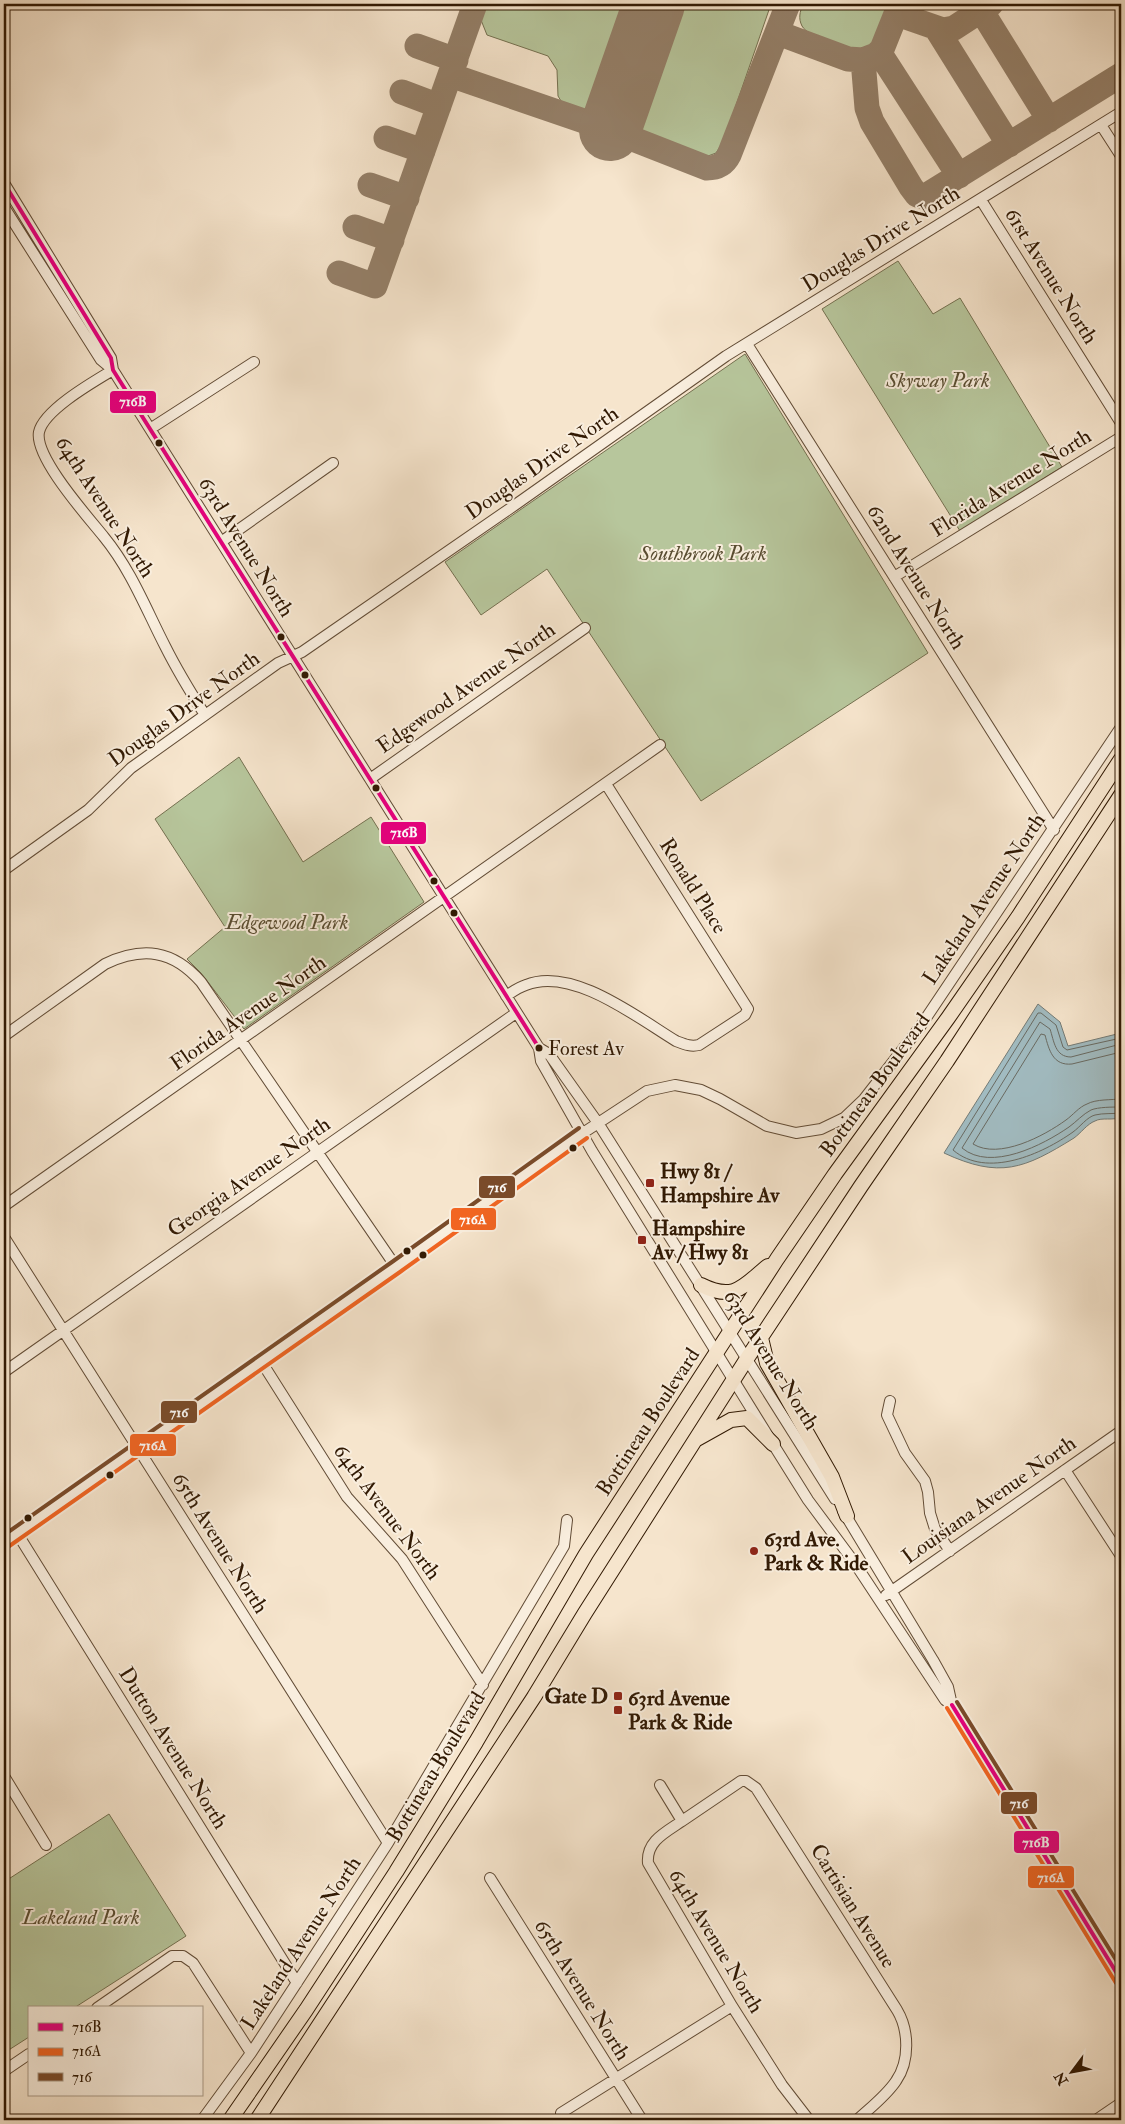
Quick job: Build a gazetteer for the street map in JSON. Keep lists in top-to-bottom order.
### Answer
{
  "streets": {
    "highway": ["Bottineau Boulevard"],
    "street": [
      "Douglas Drive North",
      "61st Avenue North",
      "Florida Avenue North",
      "64th Avenue North",
      "63rd Avenue North",
      "62nd Avenue North",
      "Edgewood Avenue North",
      "Ronald Place",
      "Lakeland Avenue North",
      "Georgia Avenue North",
      "Louisiana Avenue North",
      "65th Avenue North",
      "Dutton Avenue North",
      "Cartisian Avenue"
    ]
  },
  "crossings": [
    ["Douglas Drive North", "61st Avenue North"],
    ["Douglas Drive North", "64th Avenue North"],
    ["Douglas Drive North", "63rd Avenue North"],
    ["Douglas Drive North", "62nd Avenue North"],
    ["Florida Avenue North", "63rd Avenue North"],
    ["Florida Avenue North", "62nd Avenue North"],
    ["Florida Avenue North", "Ronald Place"],
    ["64th Avenue North", "63rd Avenue North"],
    ["64th Avenue North", "Lakeland Avenue North"],
    ["64th Avenue North", "Cartisian Avenue"],
    ["63rd Avenue North", "Edgewood Avenue North"],
    ["63rd Avenue North", "Ronald Place"],
    ["63rd Avenue North", "Lakeland Avenue North"],
    ["63rd Avenue North", "Bottineau Boulevard"],
    ["63rd Avenue North", "Georgia Avenue North"],
    ["63rd Avenue North", "Louisiana Avenue North"],
    ["62nd Avenue North", "Lakeland Avenue North"],
    ["Lakeland Avenue North", "65th Avenue North"],
    ["Lakeland Avenue North", "Dutton Avenue North"],
    ["Georgia Avenue North", "65th Avenue North"]
  ],
  "parks": [
    "Skyway Park",
    "Southbrook Park",
    "Edgewood Park",
    "Lakeland Park"
  ],
  "places": {
    "other": ["Forest Av", "63rd Ave. Park & Ride"],
    "transit": [
      "Hwy 81 / Hampshire Av",
      "Hampshire Av / Hwy 81",
      "Gate D",
      "63rd Avenue Park & Ride"
    ]
  },
  "lines": ["transit line 716B", "transit line 716", "transit line 716A"],
  "legend": ["716B", "716A", "716"],
  "north": "bottom left"
}
